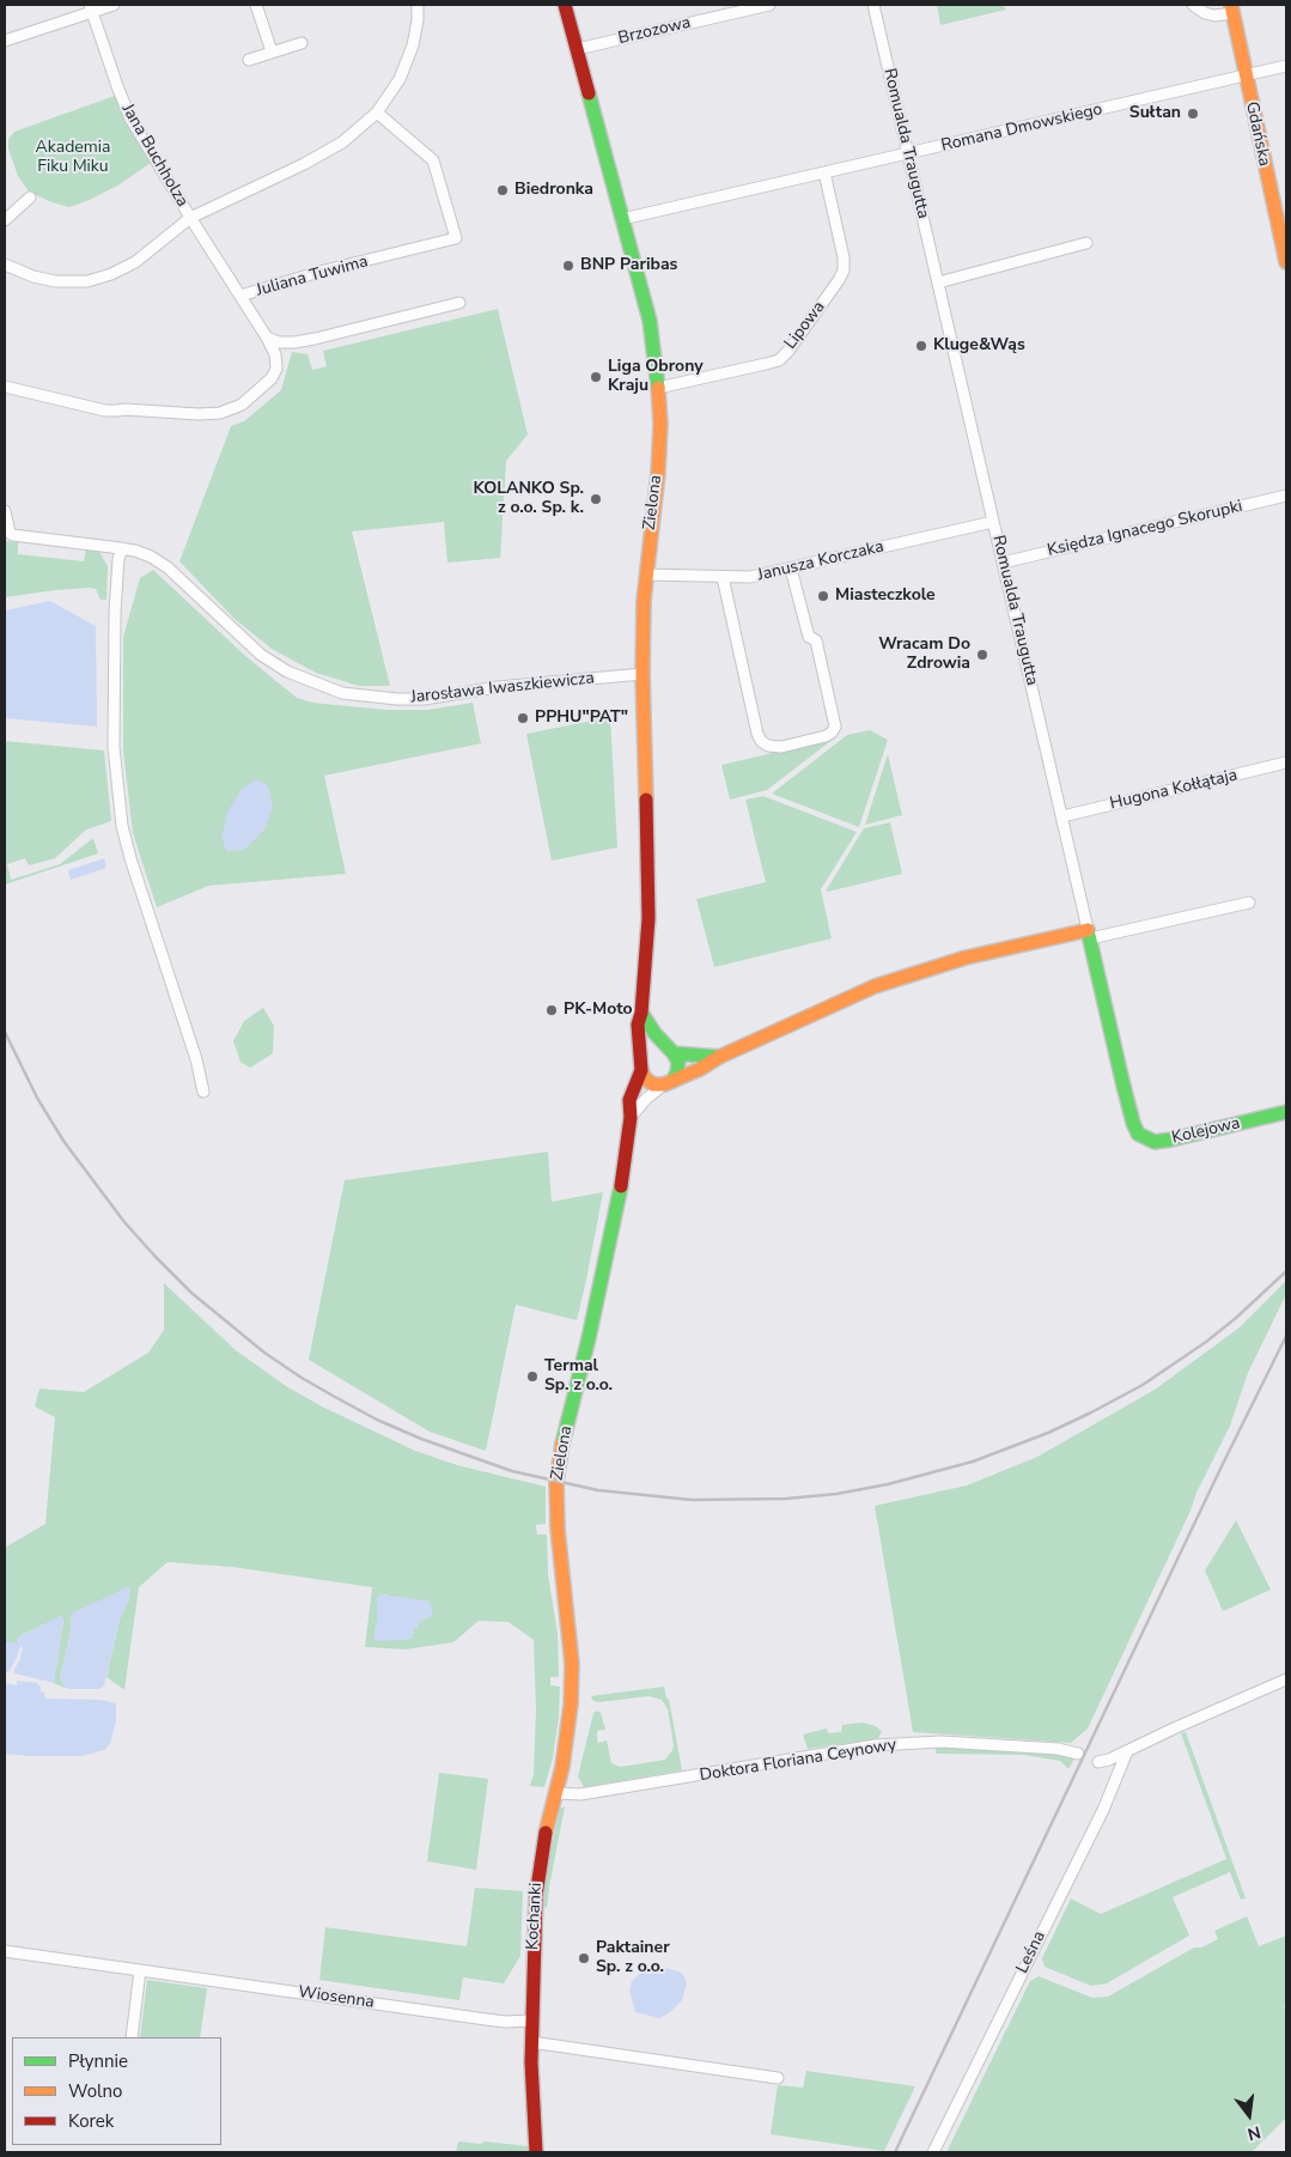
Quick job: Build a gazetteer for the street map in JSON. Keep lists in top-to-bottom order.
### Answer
{
  "streets": {
    "street": [
      "Brzozowa",
      "Romana Dmowskiego",
      "Gdańska",
      "Romualda Traugutta",
      "Jana Buchholza",
      "Juliana Tuwima",
      "Lipowa",
      "Zielona",
      "Księdza Ignacego Skorupki",
      "Janusza Korczaka",
      "Jarosława Iwaszkiewicza",
      "Hugona Kołłątaja",
      "Kolejowa",
      "Doktora Floriana Ceynowy",
      "Kochanki",
      "Leśna",
      "Wiosenna"
    ]
  },
  "crossings": [
    ["Brzozowa", "Zielona"],
    ["Romana Dmowskiego", "Gdańska"],
    ["Romana Dmowskiego", "Romualda Traugutta"],
    ["Romana Dmowskiego", "Lipowa"],
    ["Romana Dmowskiego", "Zielona"],
    ["Romualda Traugutta", "Księdza Ignacego Skorupki"],
    ["Romualda Traugutta", "Janusza Korczaka"],
    ["Romualda Traugutta", "Hugona Kołłątaja"],
    ["Romualda Traugutta", "Kolejowa"],
    ["Jana Buchholza", "Juliana Tuwima"],
    ["Lipowa", "Zielona"],
    ["Zielona", "Janusza Korczaka"],
    ["Zielona", "Jarosława Iwaszkiewicza"],
    ["Zielona", "Doktora Floriana Ceynowy"],
    ["Zielona", "Kochanki"],
    ["Doktora Floriana Ceynowy", "Kochanki"],
    ["Kochanki", "Wiosenna"]
  ],
  "parks": ["Akademia Fiku Miku"],
  "places": [
    "Sułtan",
    "Biedronka",
    "BNP Paribas",
    "Kluge&Wąs",
    "Liga Obrony Kraju",
    "KOLANKO Sp. z o.o. Sp. k.",
    "Miasteczkole",
    "Wracam Do Zdrowia",
    "PPHU\"PAT\"",
    "PK-Moto",
    "Termal Sp. z o.o.",
    "Paktainer Sp. z o.o."
  ],
  "legend": ["Płynnie", "Wolno", "Korek"],
  "north": "bottom"
}
